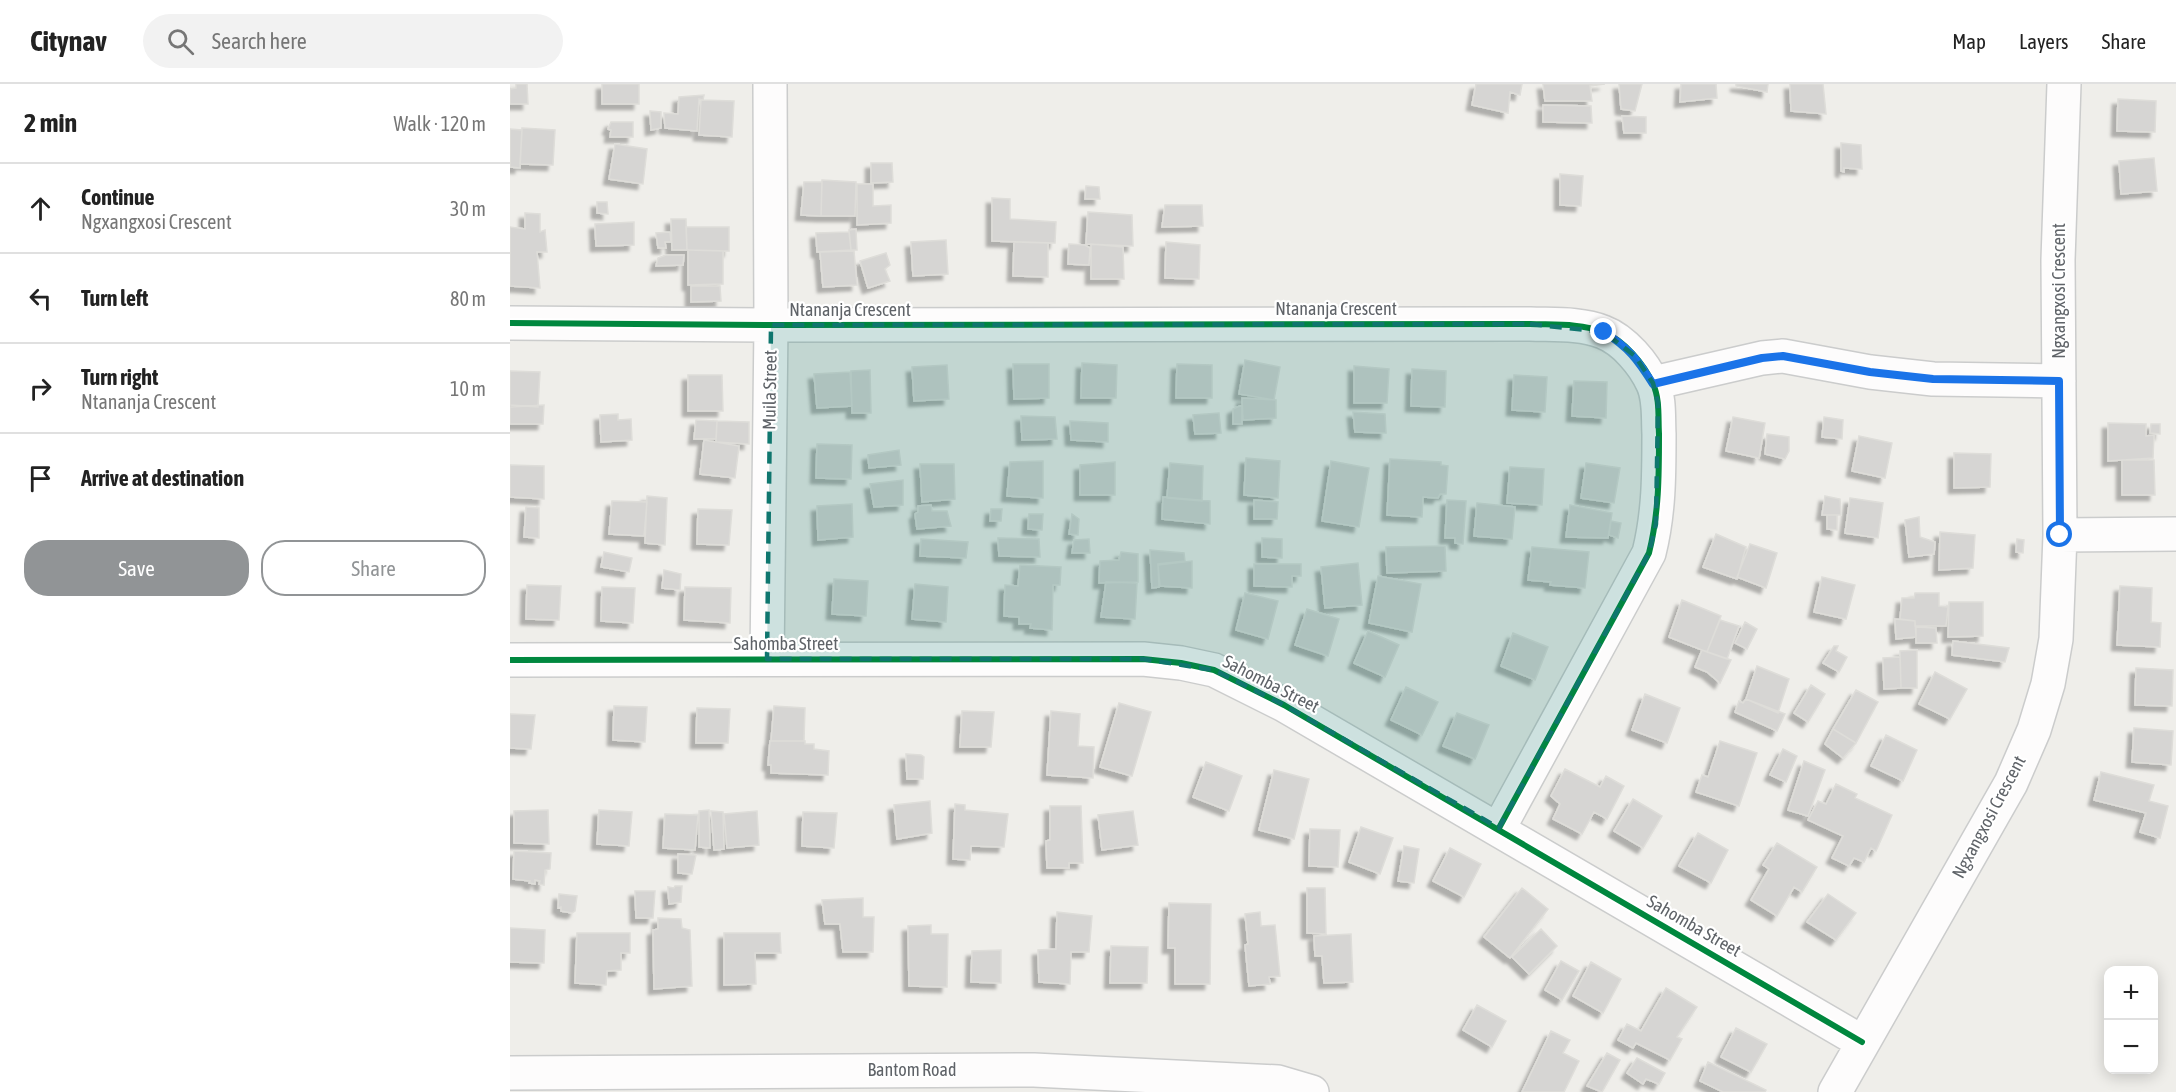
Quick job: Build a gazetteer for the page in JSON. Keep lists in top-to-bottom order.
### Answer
{
  "streets": {
    "street": [
      "Ngxangxosi Crescent",
      "Ntananja Crescent",
      "Muila Street",
      "Sahomba Street",
      "Bantom Road"
    ]
  },
  "crossings": [
    ["Ngxangxosi Crescent", "Sahomba Street"],
    ["Ntananja Crescent", "Muila Street"],
    ["Ntananja Crescent", "Sahomba Street"],
    ["Muila Street", "Sahomba Street"]
  ],
  "page": {
    "header": "Citynav",
    "search": "Search here",
    "nav": ["Map", "Layers", "Share"],
    "heading": ["2 min", "Walk · 120 m"],
    "list": [
      ["Continue", "Ngxangxosi Crescent", "30 m"],
      ["Turn left", "80 m"],
      ["Turn right", "Ntananja Crescent", "10 m"],
      "Arrive at destination"
    ],
    "buttons": ["Save", "Share"],
    "map_buttons": ["+", "−"]
  }
}
